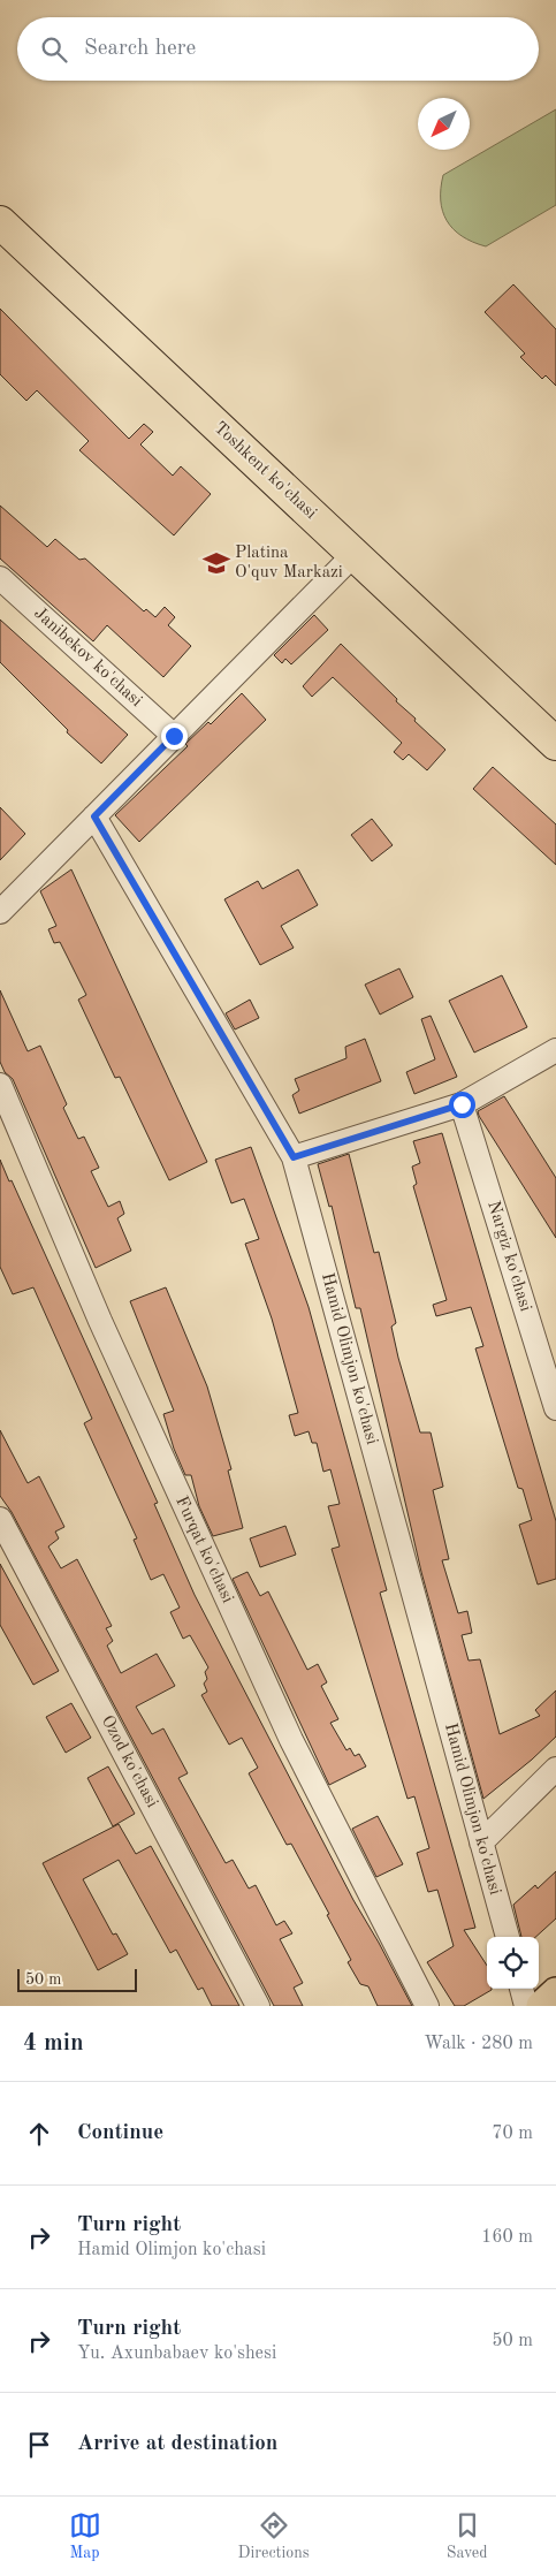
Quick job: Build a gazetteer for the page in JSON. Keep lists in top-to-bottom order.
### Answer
{
  "streets": {
    "highway": ["Toshkent ko'chasi"],
    "street": [
      "Janibekov ko'chasi",
      "Nargiz ko'chasi",
      "Hamid Olimjon ko'chasi",
      "Furqat ko'chasi",
      "Ozod ko'chasi"
    ]
  },
  "places": {
    "school or university": ["Platina O'quv Markazi"]
  },
  "scale_bar": "50 m",
  "north": "bottom left",
  "page": {
    "search": "Search here",
    "scale": "50 m",
    "heading": ["4 min", "Walk · 280 m"],
    "list": [
      ["Continue", "70 m"],
      ["Turn right", "Hamid Olimjon ko'chasi", "160 m"],
      ["Turn right", "Yu. Axunbabaev ko'shesi", "50 m"],
      "Arrive at destination"
    ],
    "nav": ["Map", "Directions", "Saved"]
  }
}
